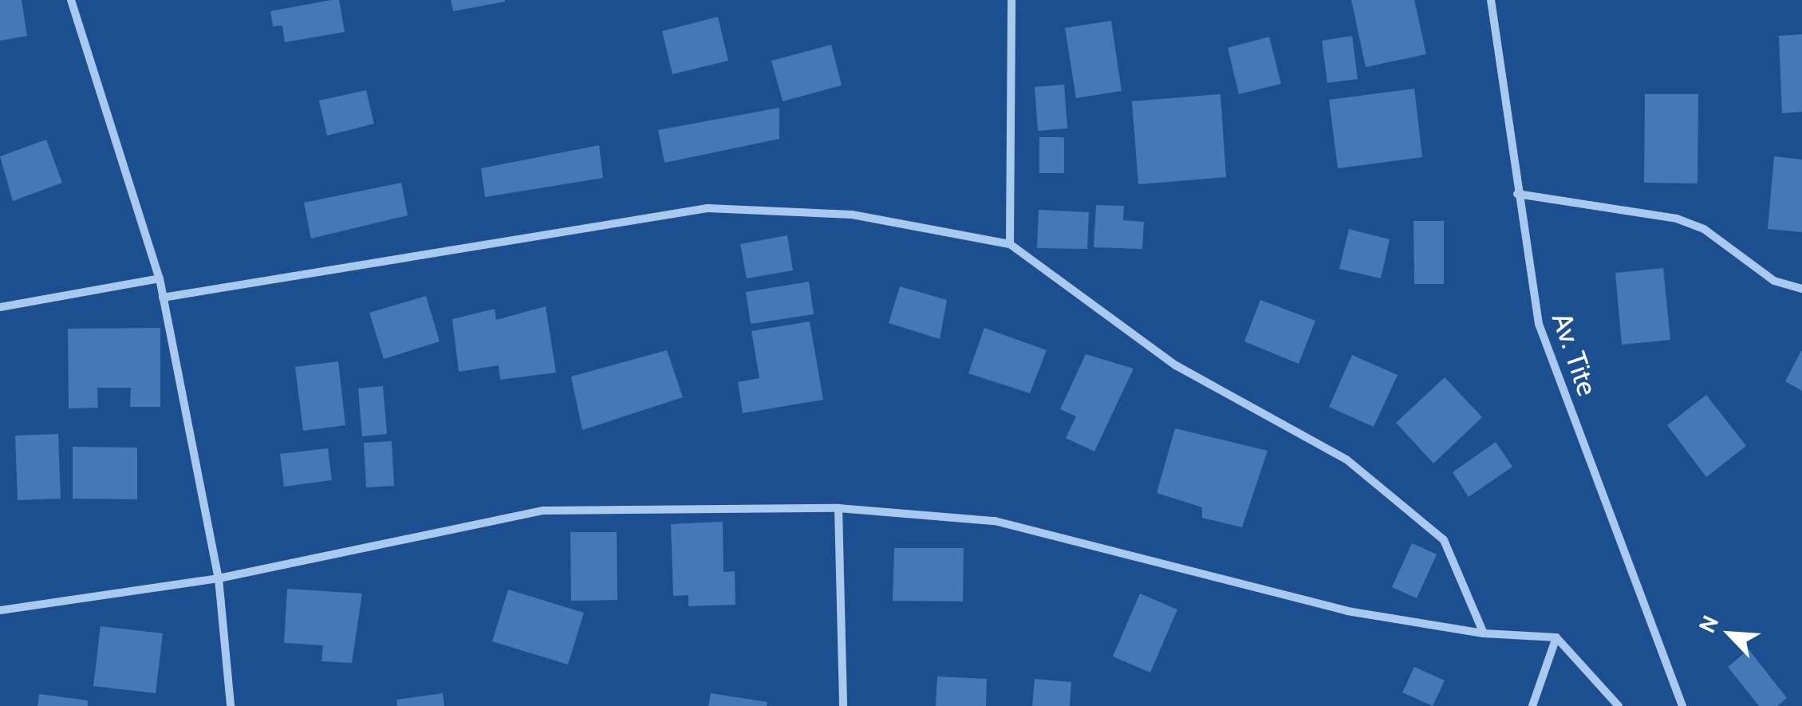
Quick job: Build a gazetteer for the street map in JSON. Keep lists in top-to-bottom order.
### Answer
{
  "streets": {
    "street": ["Av. Tite"]
  },
  "north": "top left"
}
